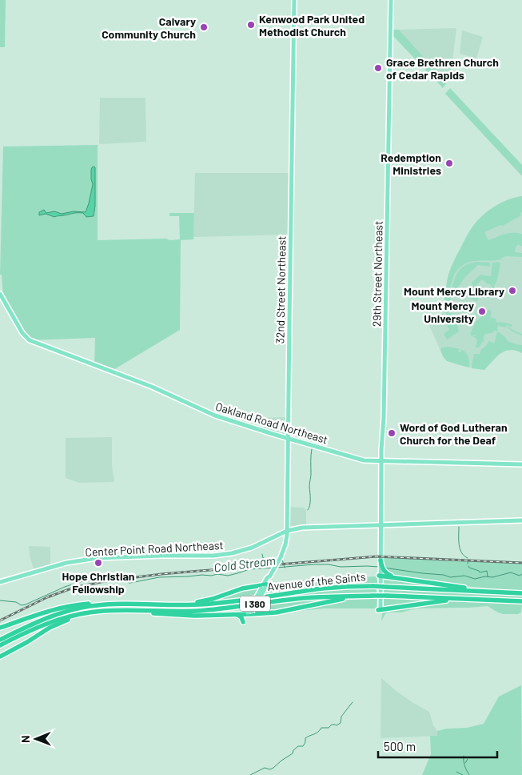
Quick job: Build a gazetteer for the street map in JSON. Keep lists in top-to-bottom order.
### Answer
{
  "streets": {
    "highway": ["Avenue of the Saints", "I 380"],
    "main road": [
      "29th Street Northeast",
      "32nd Street Northeast",
      "Oakland Road Northeast",
      "Center Point Road Northeast"
    ]
  },
  "crossings": [
    ["29th Street Northeast", "Oakland Road Northeast"],
    ["29th Street Northeast", "Center Point Road Northeast"],
    ["32nd Street Northeast", "Oakland Road Northeast"],
    ["32nd Street Northeast", "Center Point Road Northeast"]
  ],
  "water": ["Cold Stream"],
  "places": [
    "Kenwood Park United Methodist Church",
    "Calvary Community Church",
    "Grace Brethren Church of Cedar Rapids",
    "Redemption Ministries",
    "Mount Mercy Library",
    "Mount Mercy University",
    "Word of God Lutheran Church for the Deaf",
    "Hope Christian Fellowship"
  ],
  "scale_bar": "500 m",
  "north": "left"
}
